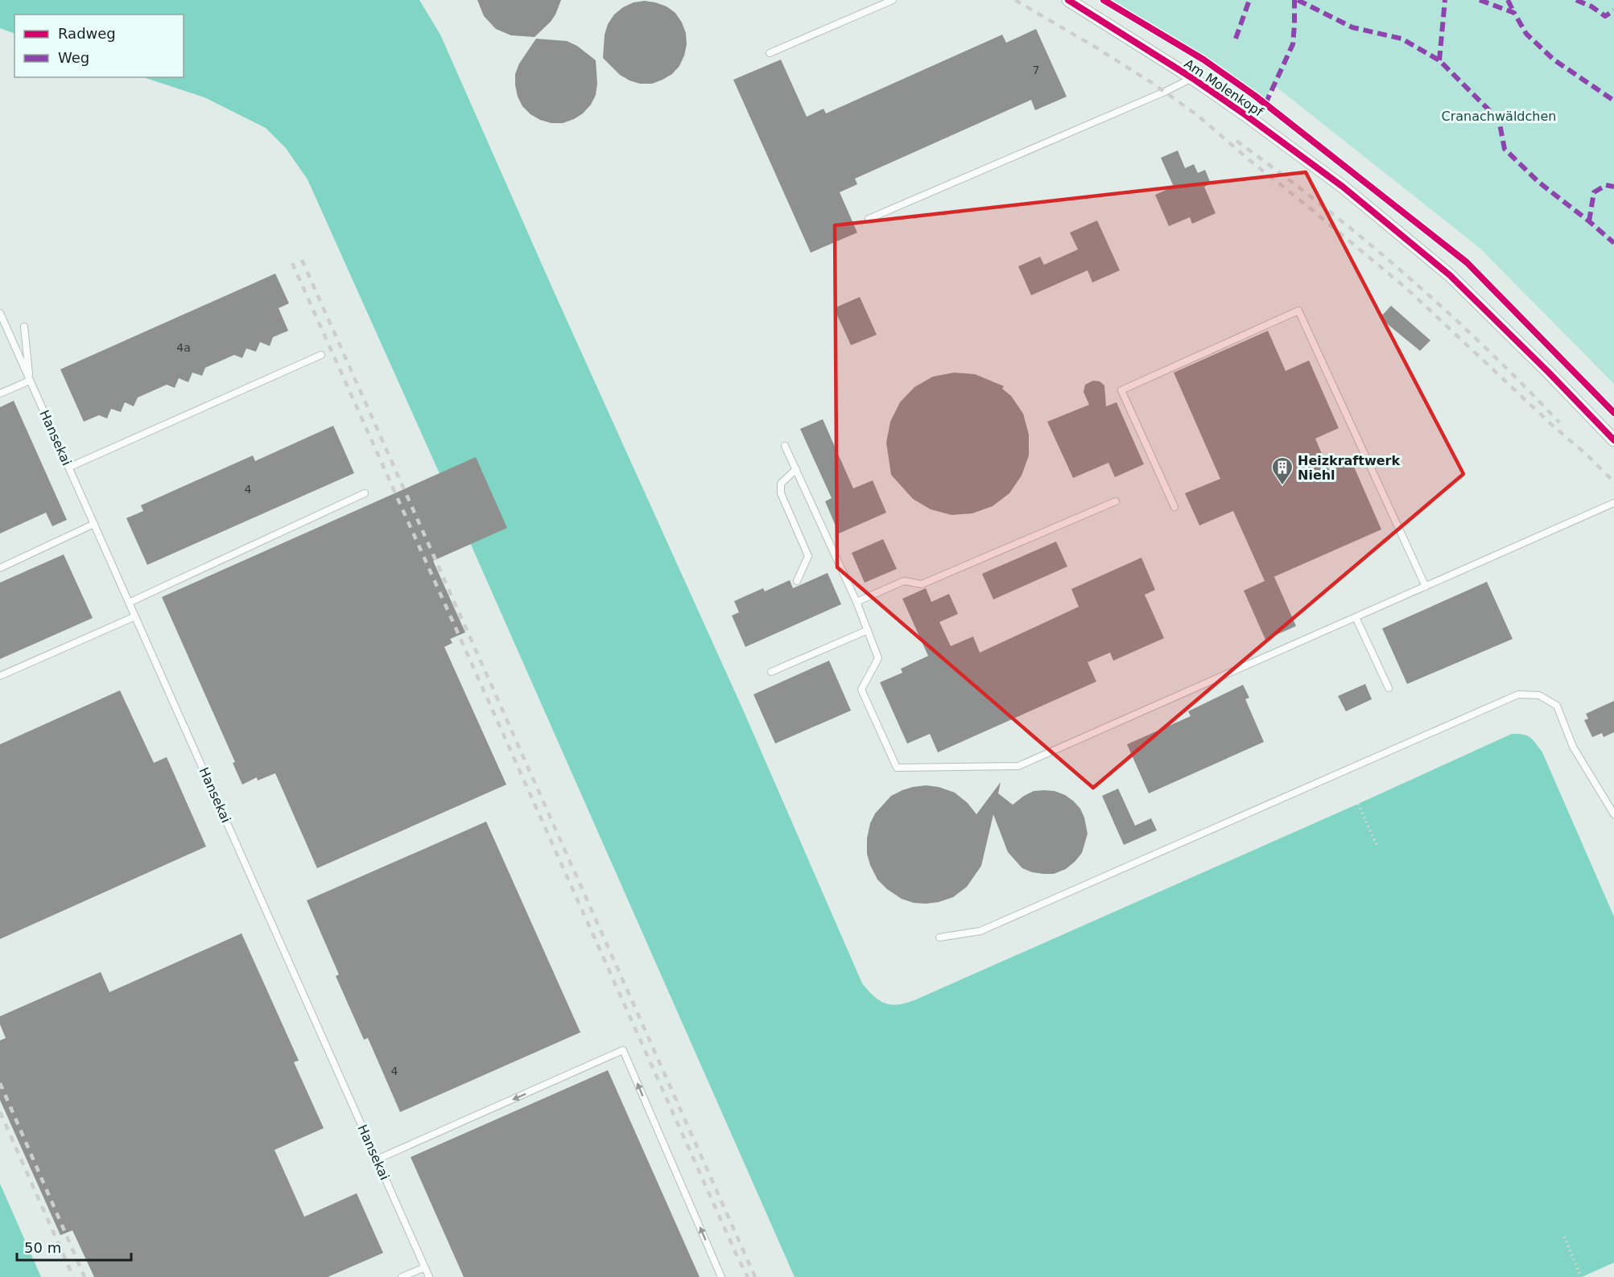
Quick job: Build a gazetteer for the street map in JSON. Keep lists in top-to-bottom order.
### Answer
{
  "streets": {
    "street": ["Am Molenkopf"],
    "lane": ["Hansekai"]
  },
  "parks": ["Cranachwäldchen"],
  "places": {
    "building": ["Heizkraftwerk Niehl"]
  },
  "house_numbers": [
    "7",
    "4a",
    "4",
    "4"
  ],
  "legend": ["Radweg", "Weg"],
  "scale_bar": "50 m"
}
